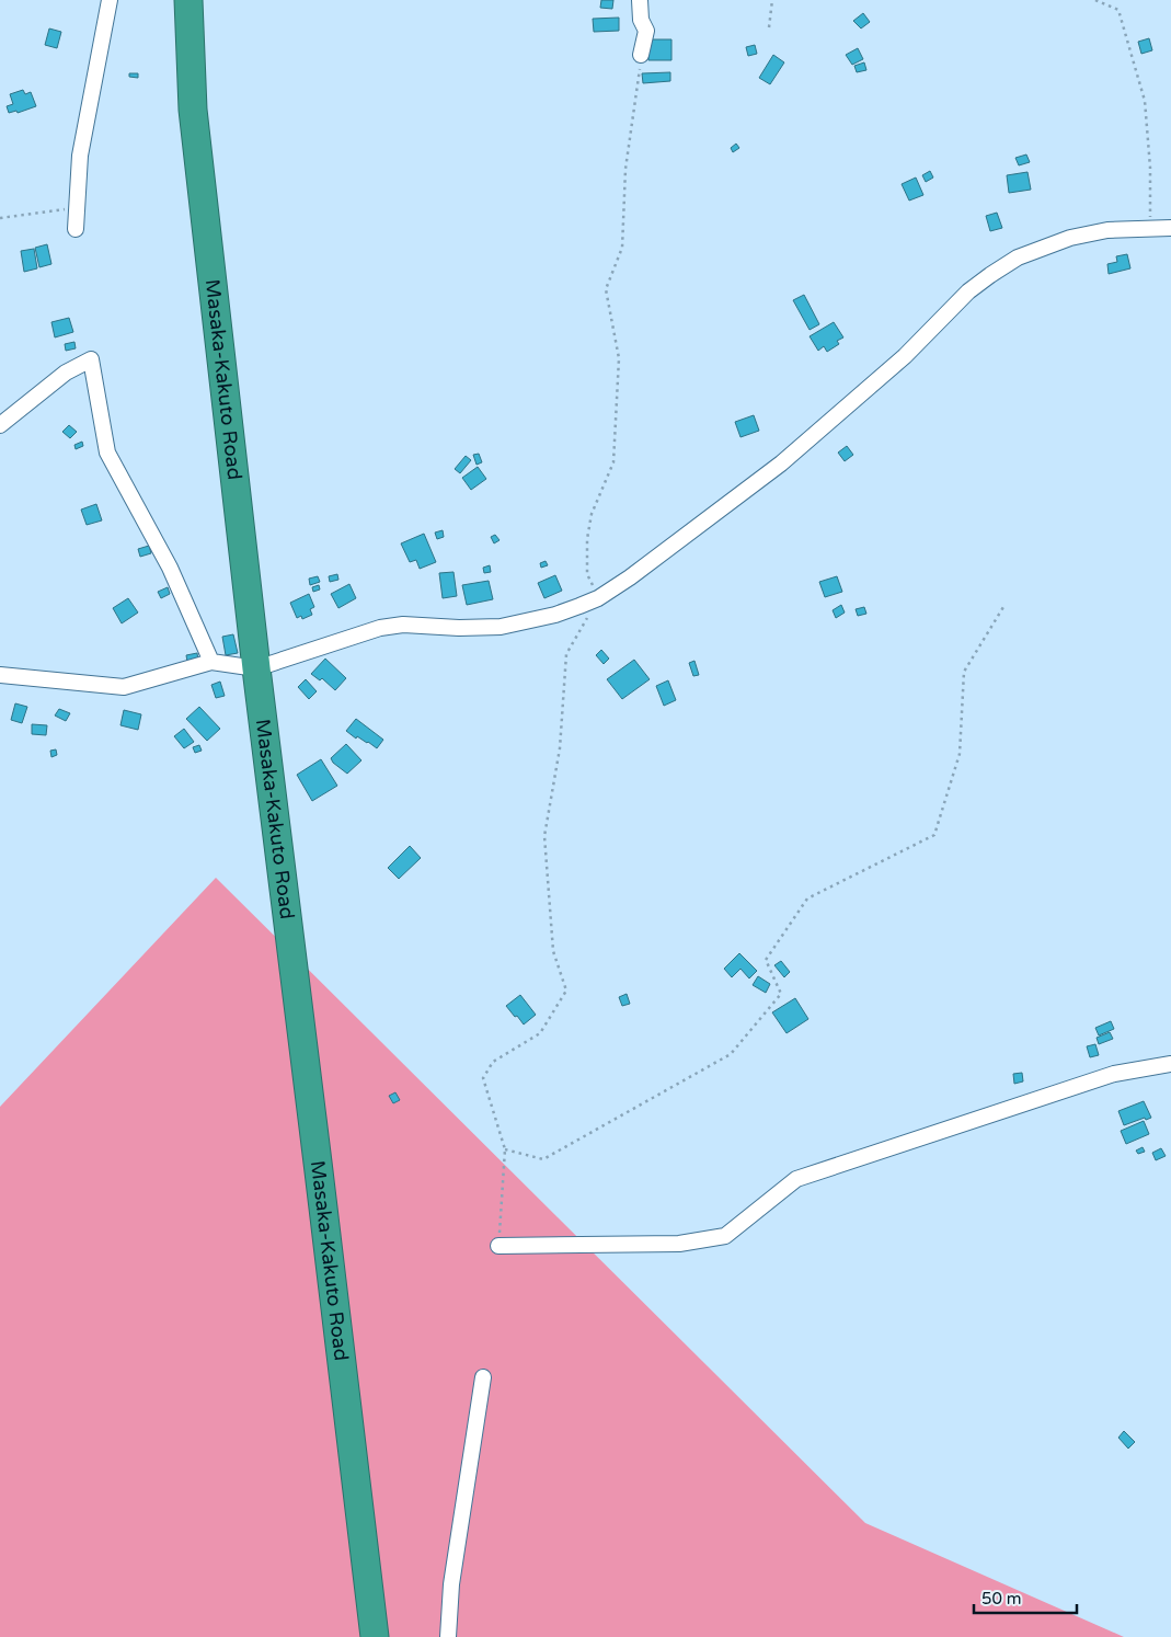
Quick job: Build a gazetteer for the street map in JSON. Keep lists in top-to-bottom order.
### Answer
{
  "streets": {
    "highway": ["Masaka-Kakuto Road"]
  },
  "scale_bar": "50 m"
}
